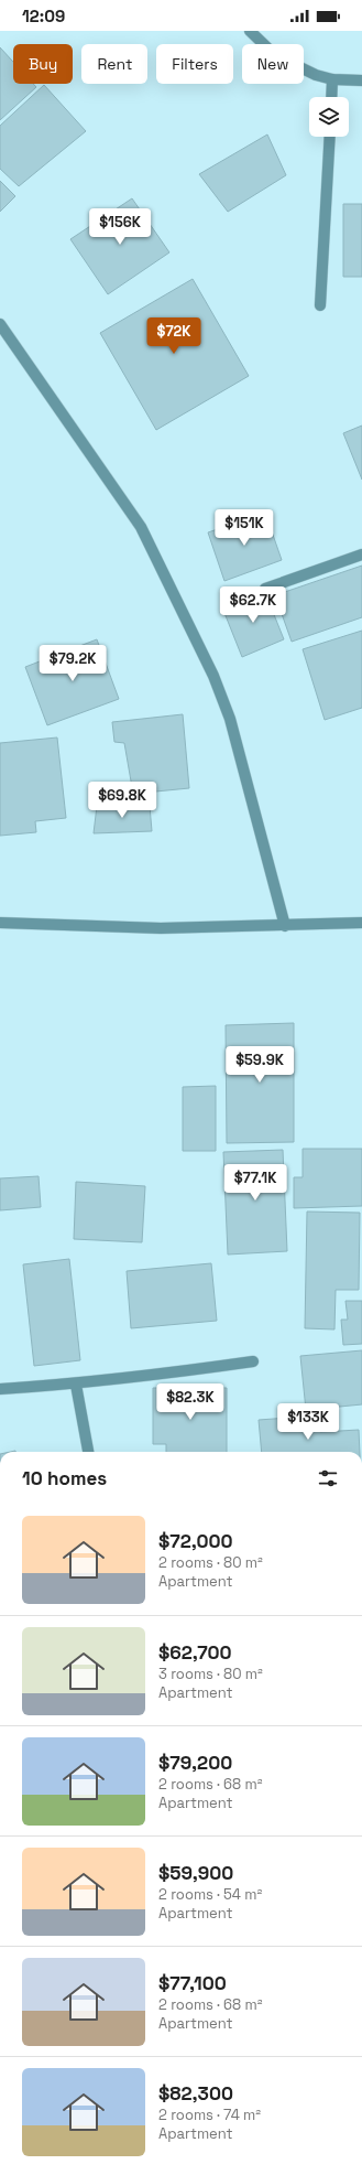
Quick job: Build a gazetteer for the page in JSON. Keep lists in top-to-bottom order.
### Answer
{
  "page": {
    "status": "12:09",
    "chip": [
      "Buy",
      "Rent",
      "Filters",
      "New"
    ],
    "price": [
      "$156K",
      "$72K",
      "$151K",
      "$62.7K",
      "$79.2K",
      "$69.8K",
      "$59.9K",
      "$77.1K",
      "$82.3K",
      "$133K"
    ],
    "heading": "10 homes",
    "list": [
      {
        "name": "$72,000",
        "note": "2 rooms · 80 m² · Apartment"
      },
      {
        "name": "$62,700",
        "note": "3 rooms · 80 m² · Apartment"
      },
      {
        "name": "$79,200",
        "note": "2 rooms · 68 m² · Apartment"
      },
      {
        "name": "$59,900",
        "note": "2 rooms · 54 m² · Apartment"
      },
      {
        "name": "$77,100",
        "note": "2 rooms · 68 m² · Apartment"
      },
      {
        "name": "$82,300",
        "note": "2 rooms · 74 m² · Apartment"
      }
    ]
  }
}
